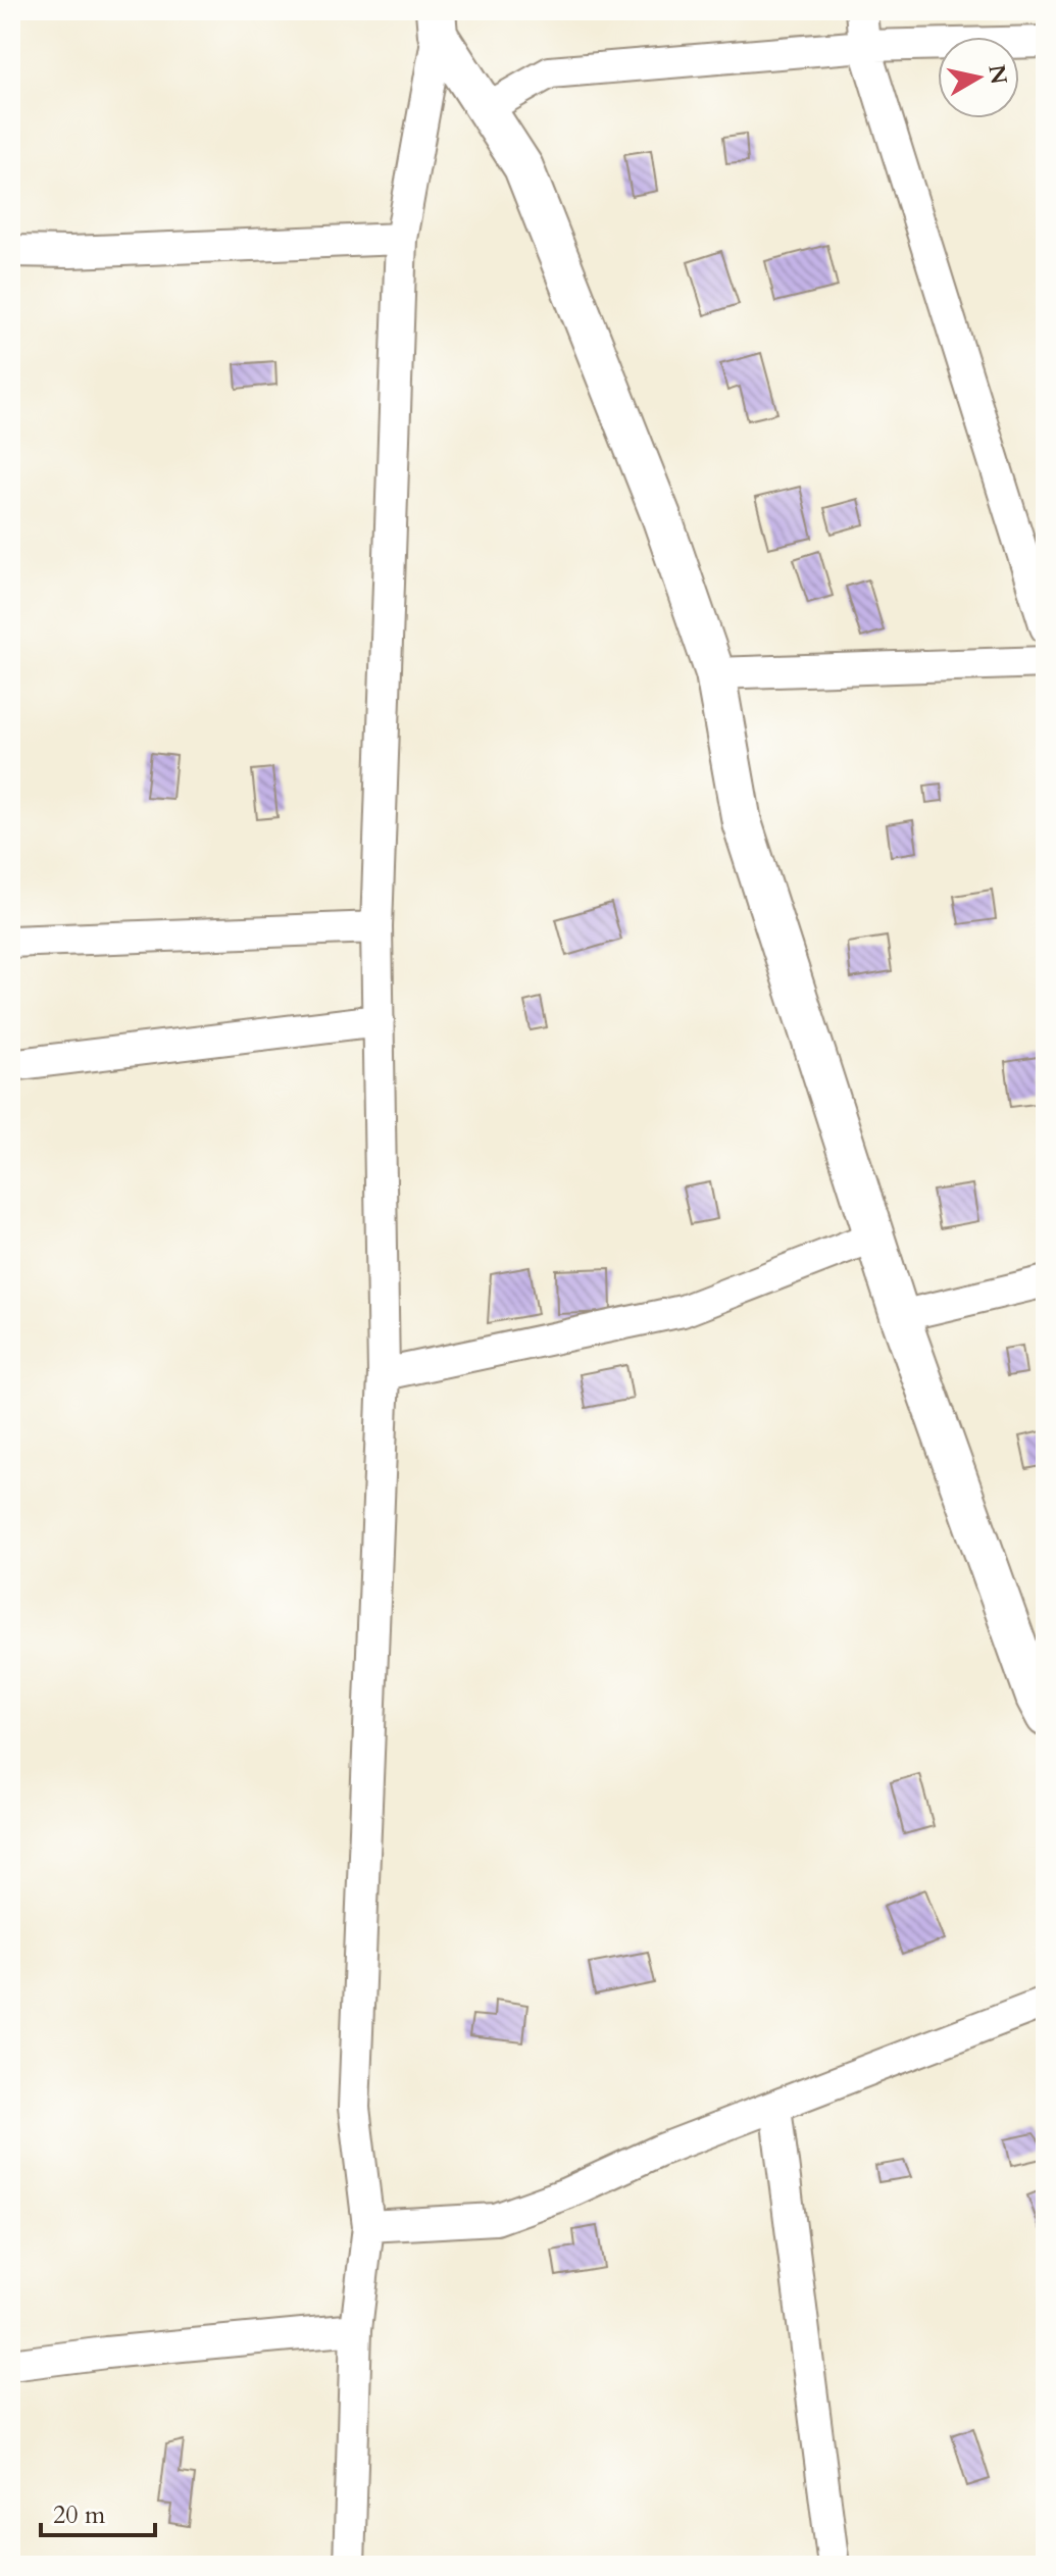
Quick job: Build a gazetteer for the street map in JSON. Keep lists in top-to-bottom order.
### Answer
{
  "scale_bar": "20 m",
  "north": "right"
}
